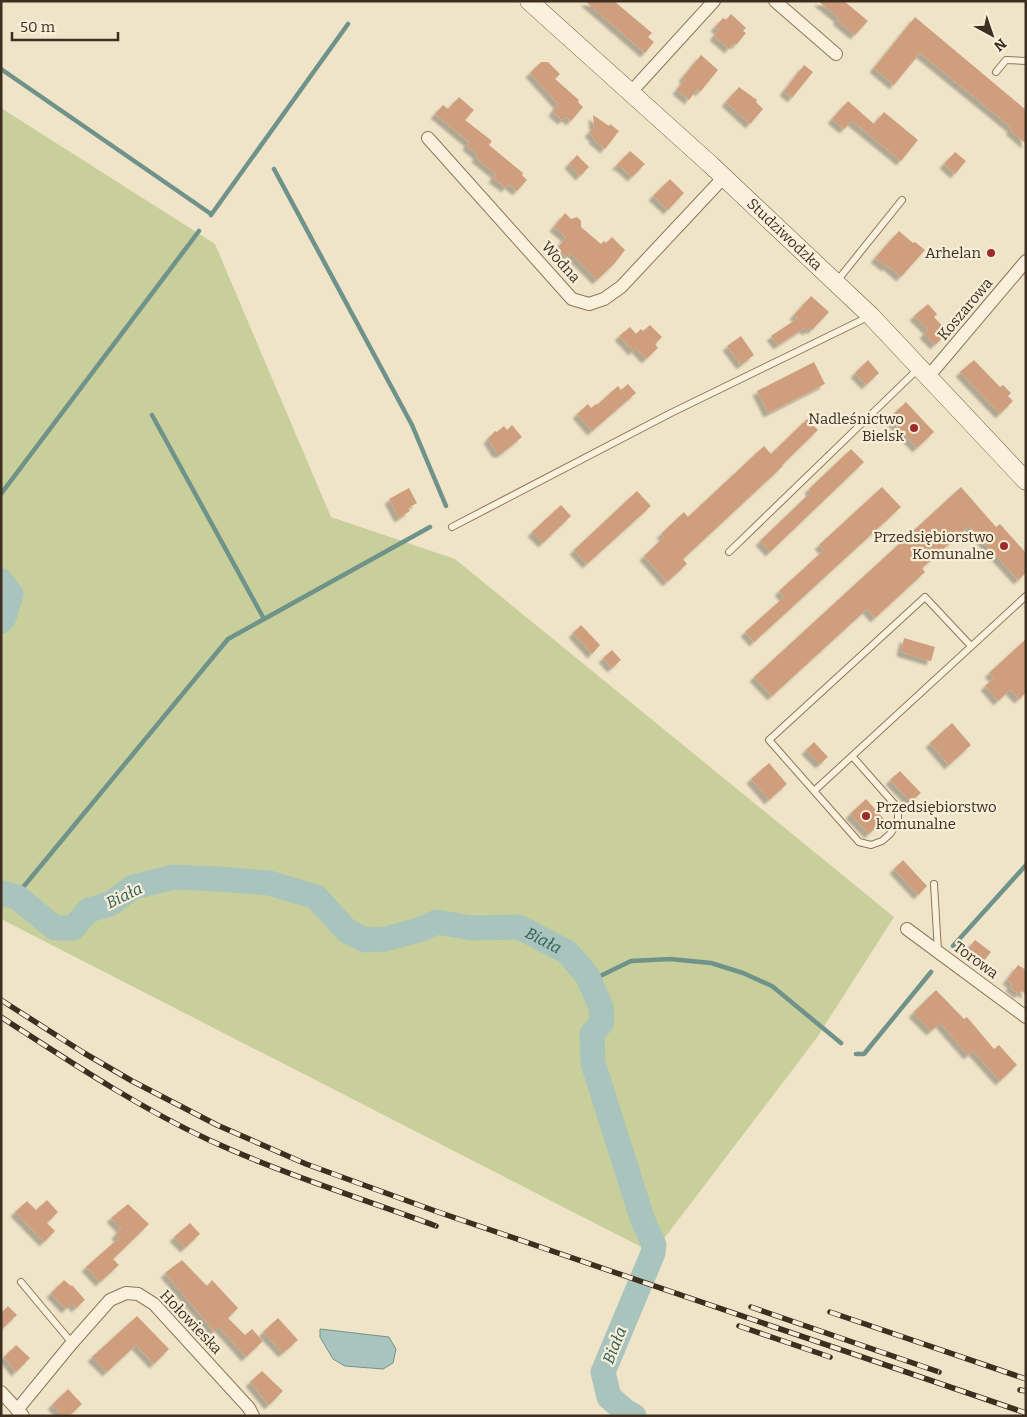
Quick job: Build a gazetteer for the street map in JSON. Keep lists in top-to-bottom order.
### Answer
{
  "streets": {
    "street": [
      "Studziwodzka",
      "Wodna",
      "Koszarowa",
      "Torowa",
      "Hołowieska"
    ]
  },
  "crossings": [
    ["Studziwodzka", "Wodna"],
    ["Studziwodzka", "Koszarowa"]
  ],
  "water": ["Biała"],
  "places": [
    "Arhelan",
    "Nadleśnictwo Bielsk",
    "Przedsiębiorstwo Komunalne",
    "Przedsiębiorstwo komunalne"
  ],
  "scale_bar": "50 m",
  "north": "bottom right"
}
